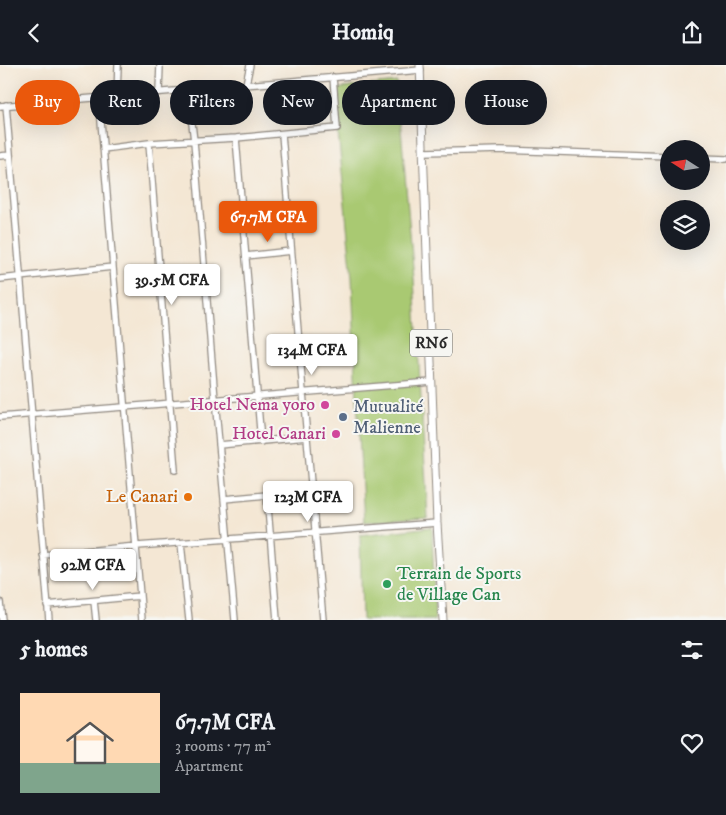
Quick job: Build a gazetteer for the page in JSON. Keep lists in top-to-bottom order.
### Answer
{
  "streets": {
    "main road": ["RN6"]
  },
  "places": [
    "Hotel Nema yoro",
    "Mutualité Malienne",
    "Hotel Canari",
    "Le Canari",
    "Terrain de Sports de Village Can"
  ],
  "north": "left",
  "page": {
    "header": "Homiq",
    "chip": [
      "Buy",
      "Rent",
      "Filters",
      "New",
      "Apartment",
      "House"
    ],
    "price": [
      "67.7M CFA",
      "39.5M CFA",
      "134M CFA",
      "123M CFA",
      "92M CFA"
    ],
    "heading": "5 homes",
    "list": [
      {
        "name": "67.7M CFA",
        "note": "3 rooms · 77 m² · Apartment"
      }
    ]
  }
}
